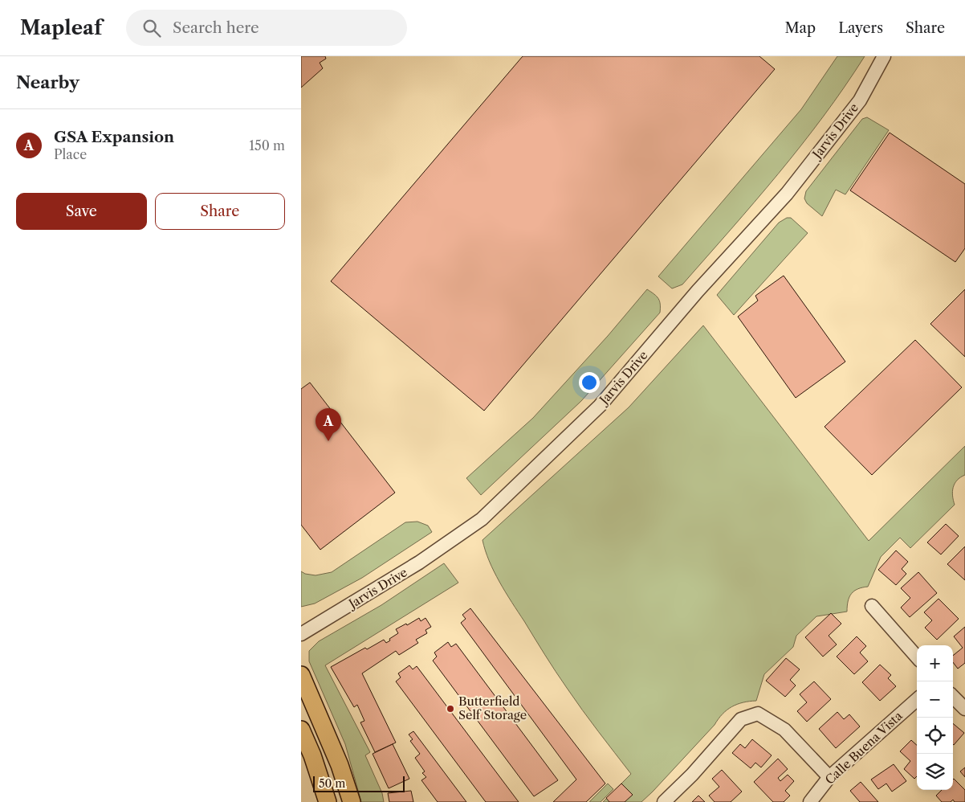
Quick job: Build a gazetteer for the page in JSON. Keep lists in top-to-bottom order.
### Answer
{
  "streets": {
    "street": ["Jarvis Drive", "Calle Buena Vista"]
  },
  "places": ["Butterfield Self Storage"],
  "scale_bar": "50 m",
  "page": {
    "header": "Mapleaf",
    "search": "Search here",
    "nav": ["Map", "Layers", "Share"],
    "heading": "Nearby",
    "list": [
      {
        "mark": "A",
        "name": "GSA Expansion",
        "note": "Place",
        "value": "150 m"
      }
    ],
    "buttons": ["Save", "Share"],
    "pins": "A",
    "map_buttons": ["+", "−"],
    "scale": "50 m"
  }
}
